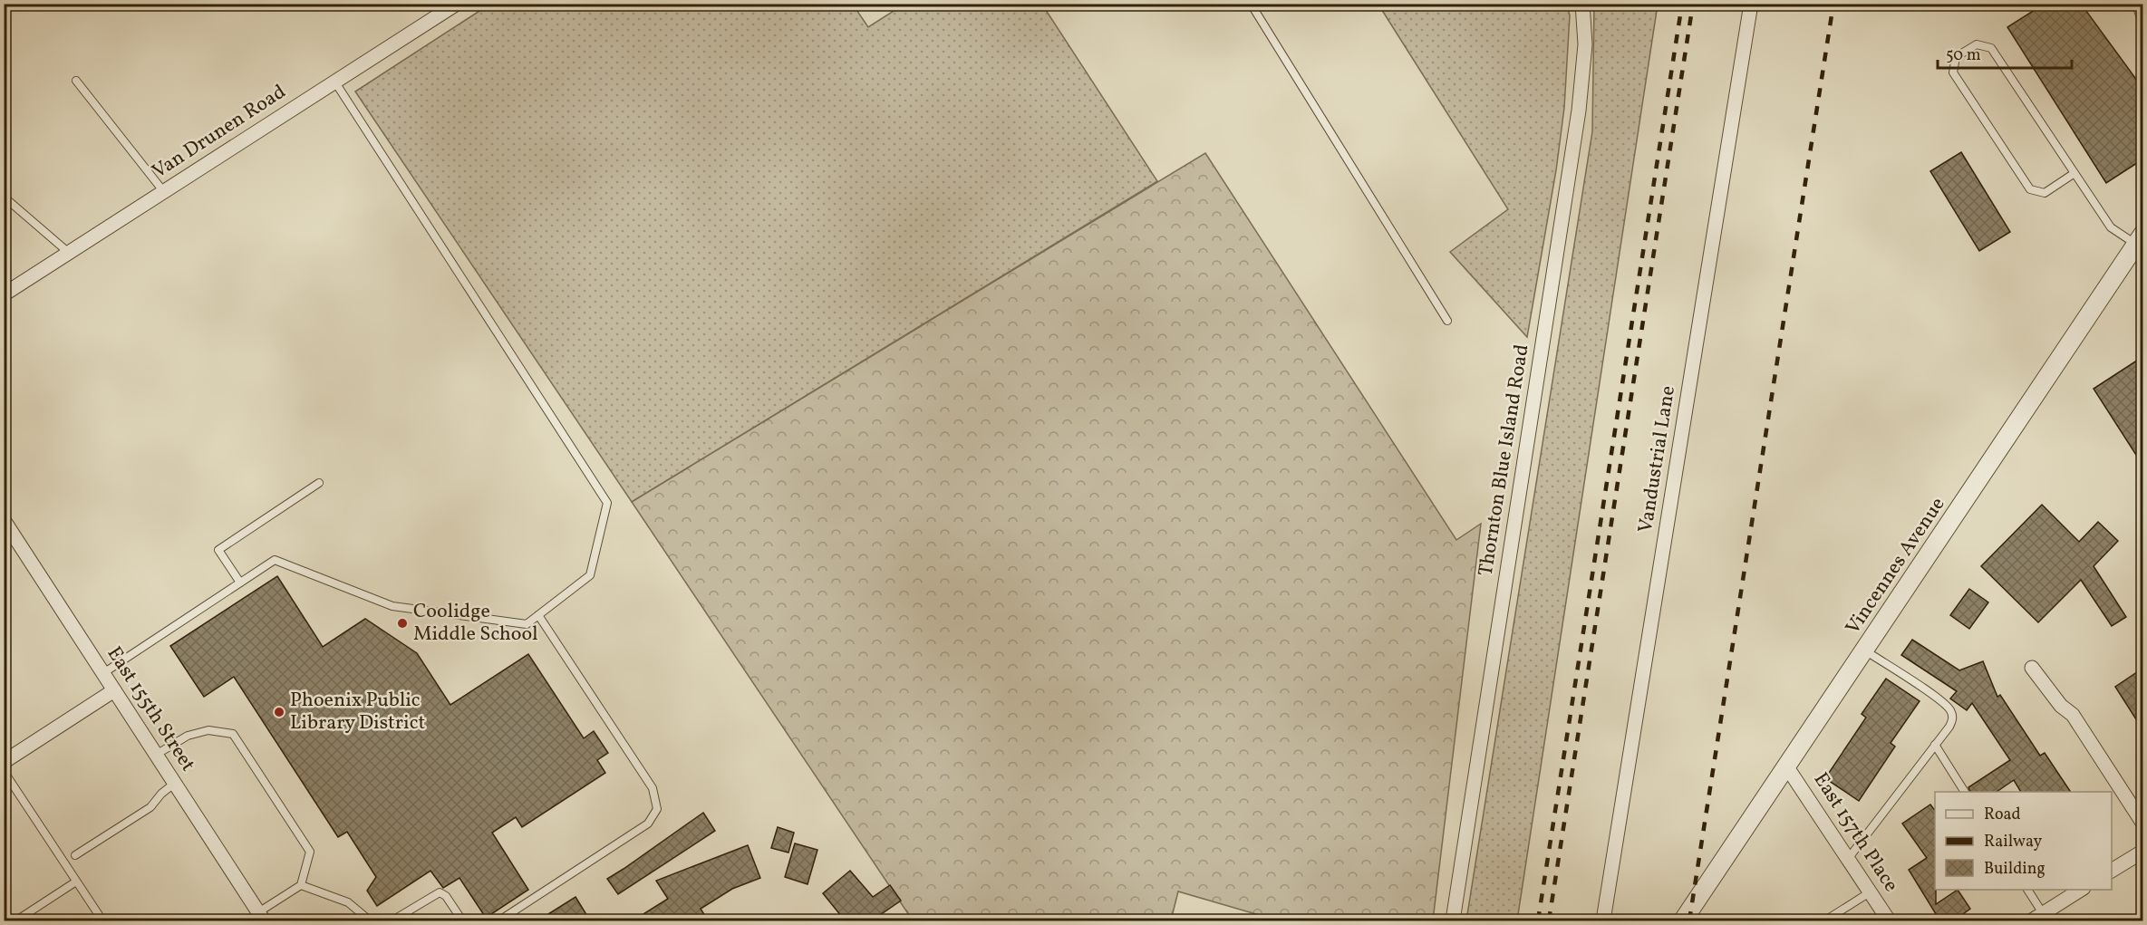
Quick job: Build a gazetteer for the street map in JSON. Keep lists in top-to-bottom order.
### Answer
{
  "streets": {
    "street": [
      "Van Drunen Road",
      "Vandustrial Lane",
      "Thornton Blue Island Road",
      "Vincennes Avenue",
      "East 155th Street",
      "East 157th Place"
    ]
  },
  "crossings": [
    ["Vincennes Avenue", "East 157th Place"]
  ],
  "places": ["Coolidge Middle School", "Phoenix Public Library District"],
  "legend": ["Road", "Railway", "Building"],
  "scale_bar": "50 m"
}
